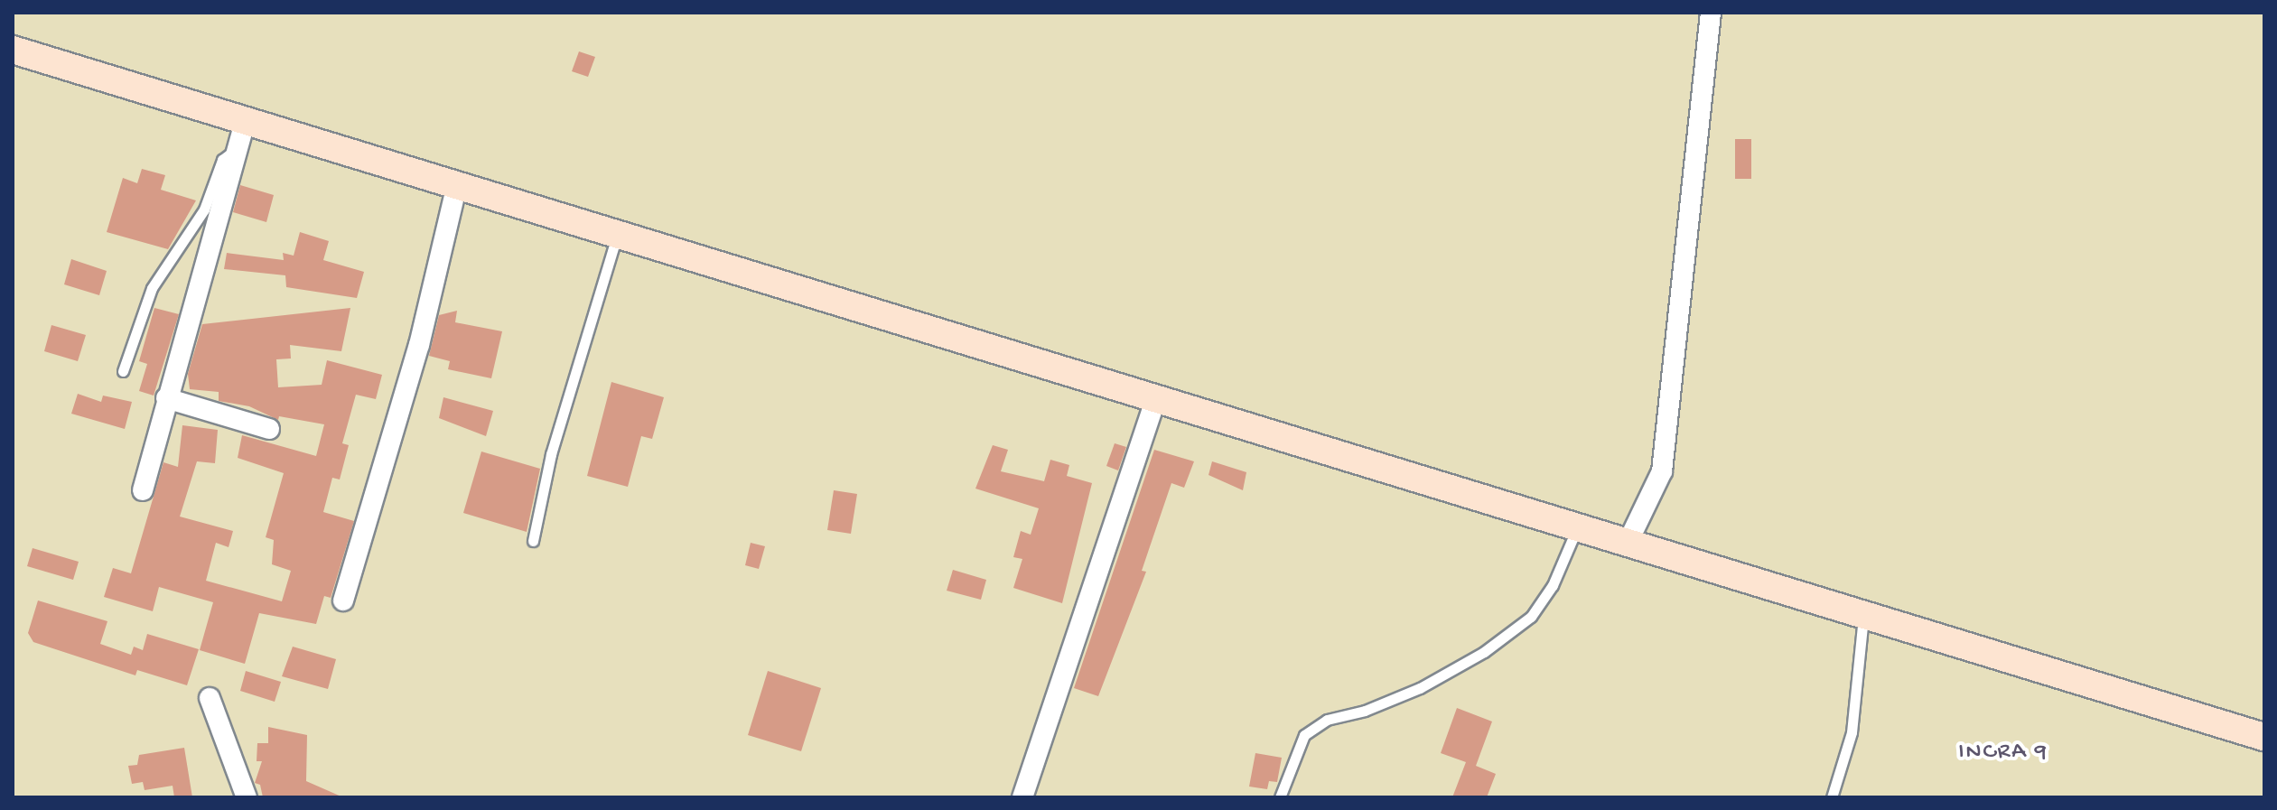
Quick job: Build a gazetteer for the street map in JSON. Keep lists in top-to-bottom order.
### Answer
{
  "districts": ["INCRA 9"]
}
